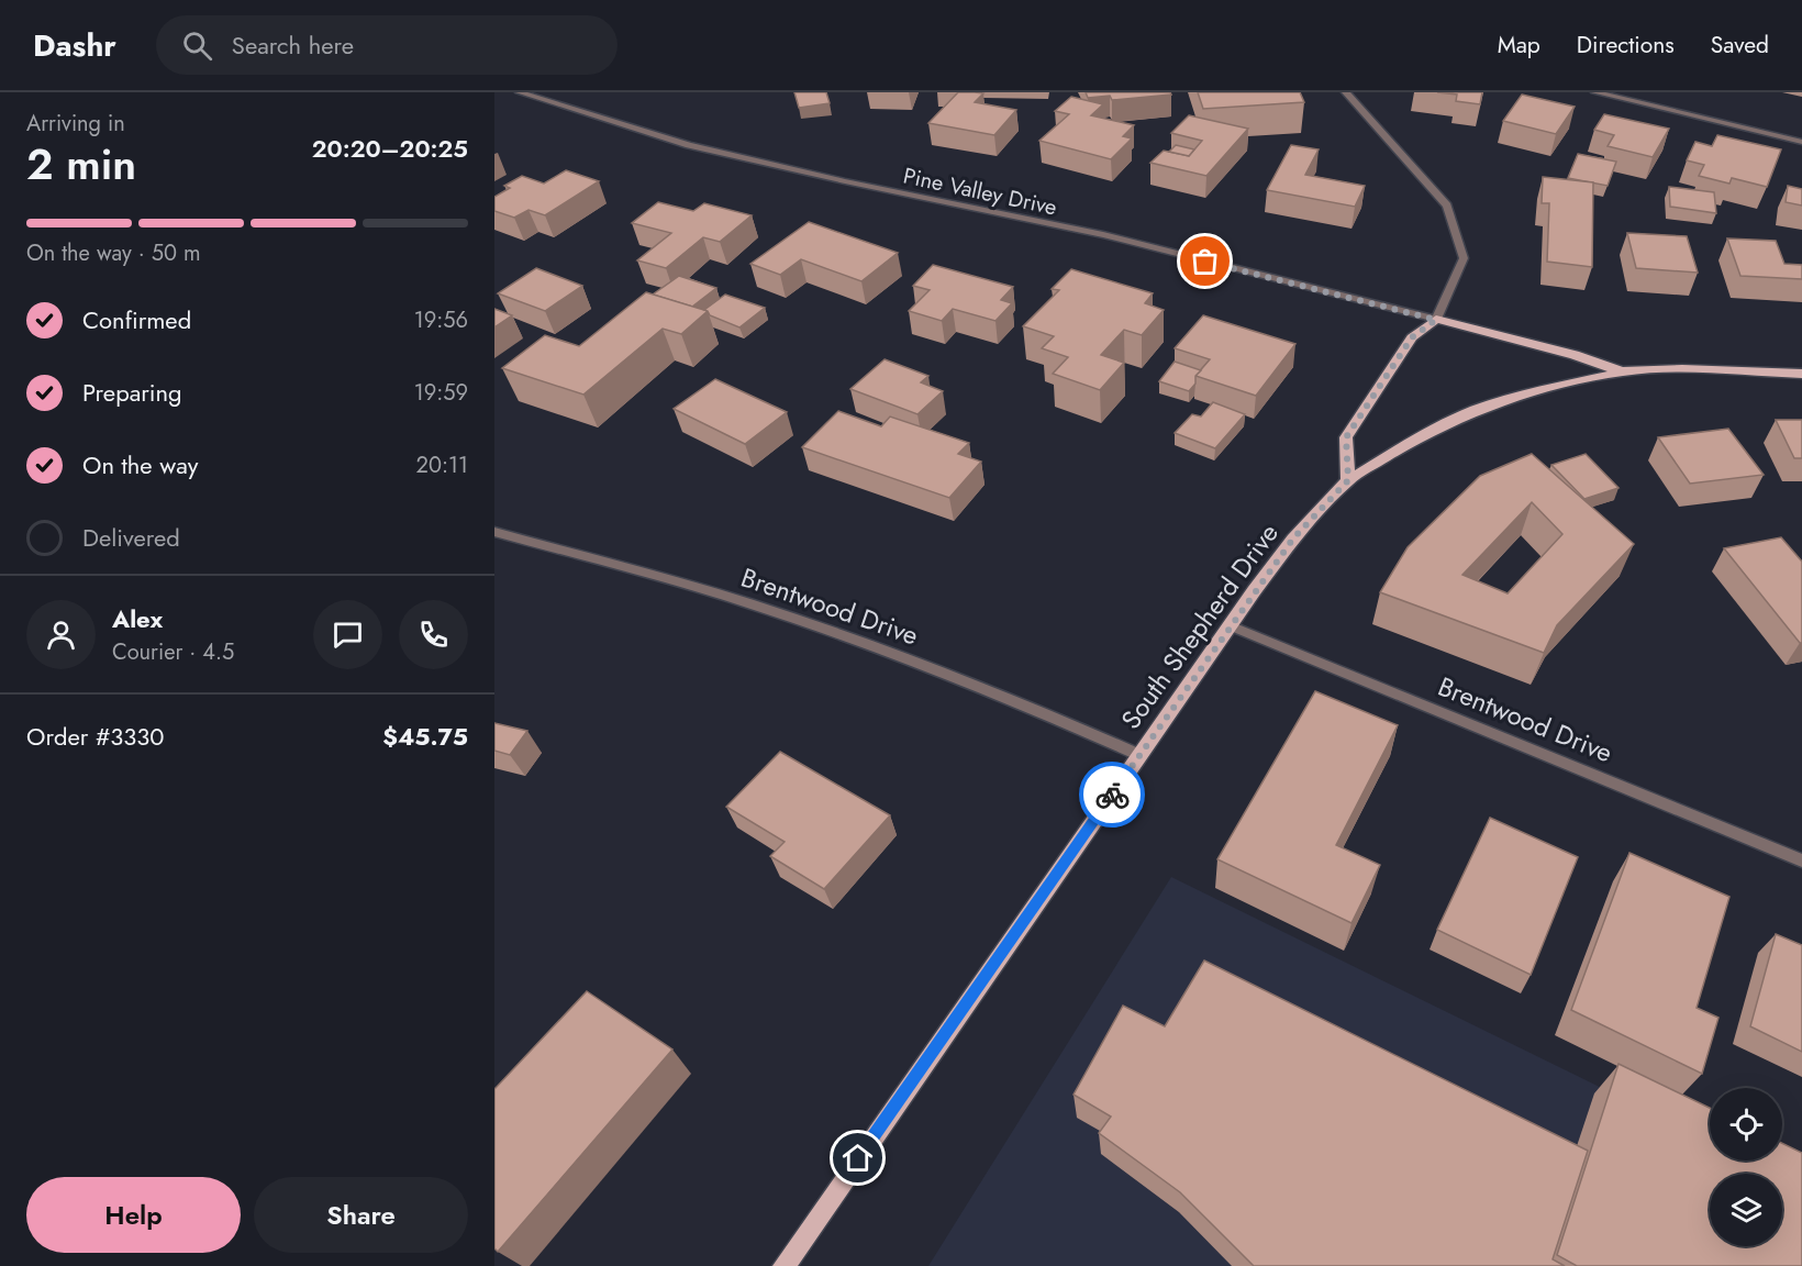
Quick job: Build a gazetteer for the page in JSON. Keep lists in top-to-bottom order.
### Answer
{
  "streets": {
    "main road": ["South Shepherd Drive"],
    "street": ["Pine Valley Drive", "Brentwood Drive"]
  },
  "crossings": [
    ["Brentwood Drive", "South Shepherd Drive"]
  ],
  "page": {
    "header": "Dashr",
    "search": "Search here",
    "nav": ["Map", "Directions", "Saved"],
    "heading": ["2 min", "Arriving in", "20:20–20:25"],
    "panel": [
      "Alex",
      "Courier · 4.5",
      "Order #3330",
      "$45.75"
    ],
    "bar": "On the way · 50 m",
    "list": [
      ["Confirmed", "19:56"],
      ["Preparing", "19:59"],
      ["On the way", "20:11"],
      "Delivered"
    ],
    "buttons": ["Help", "Share"]
  }
}
